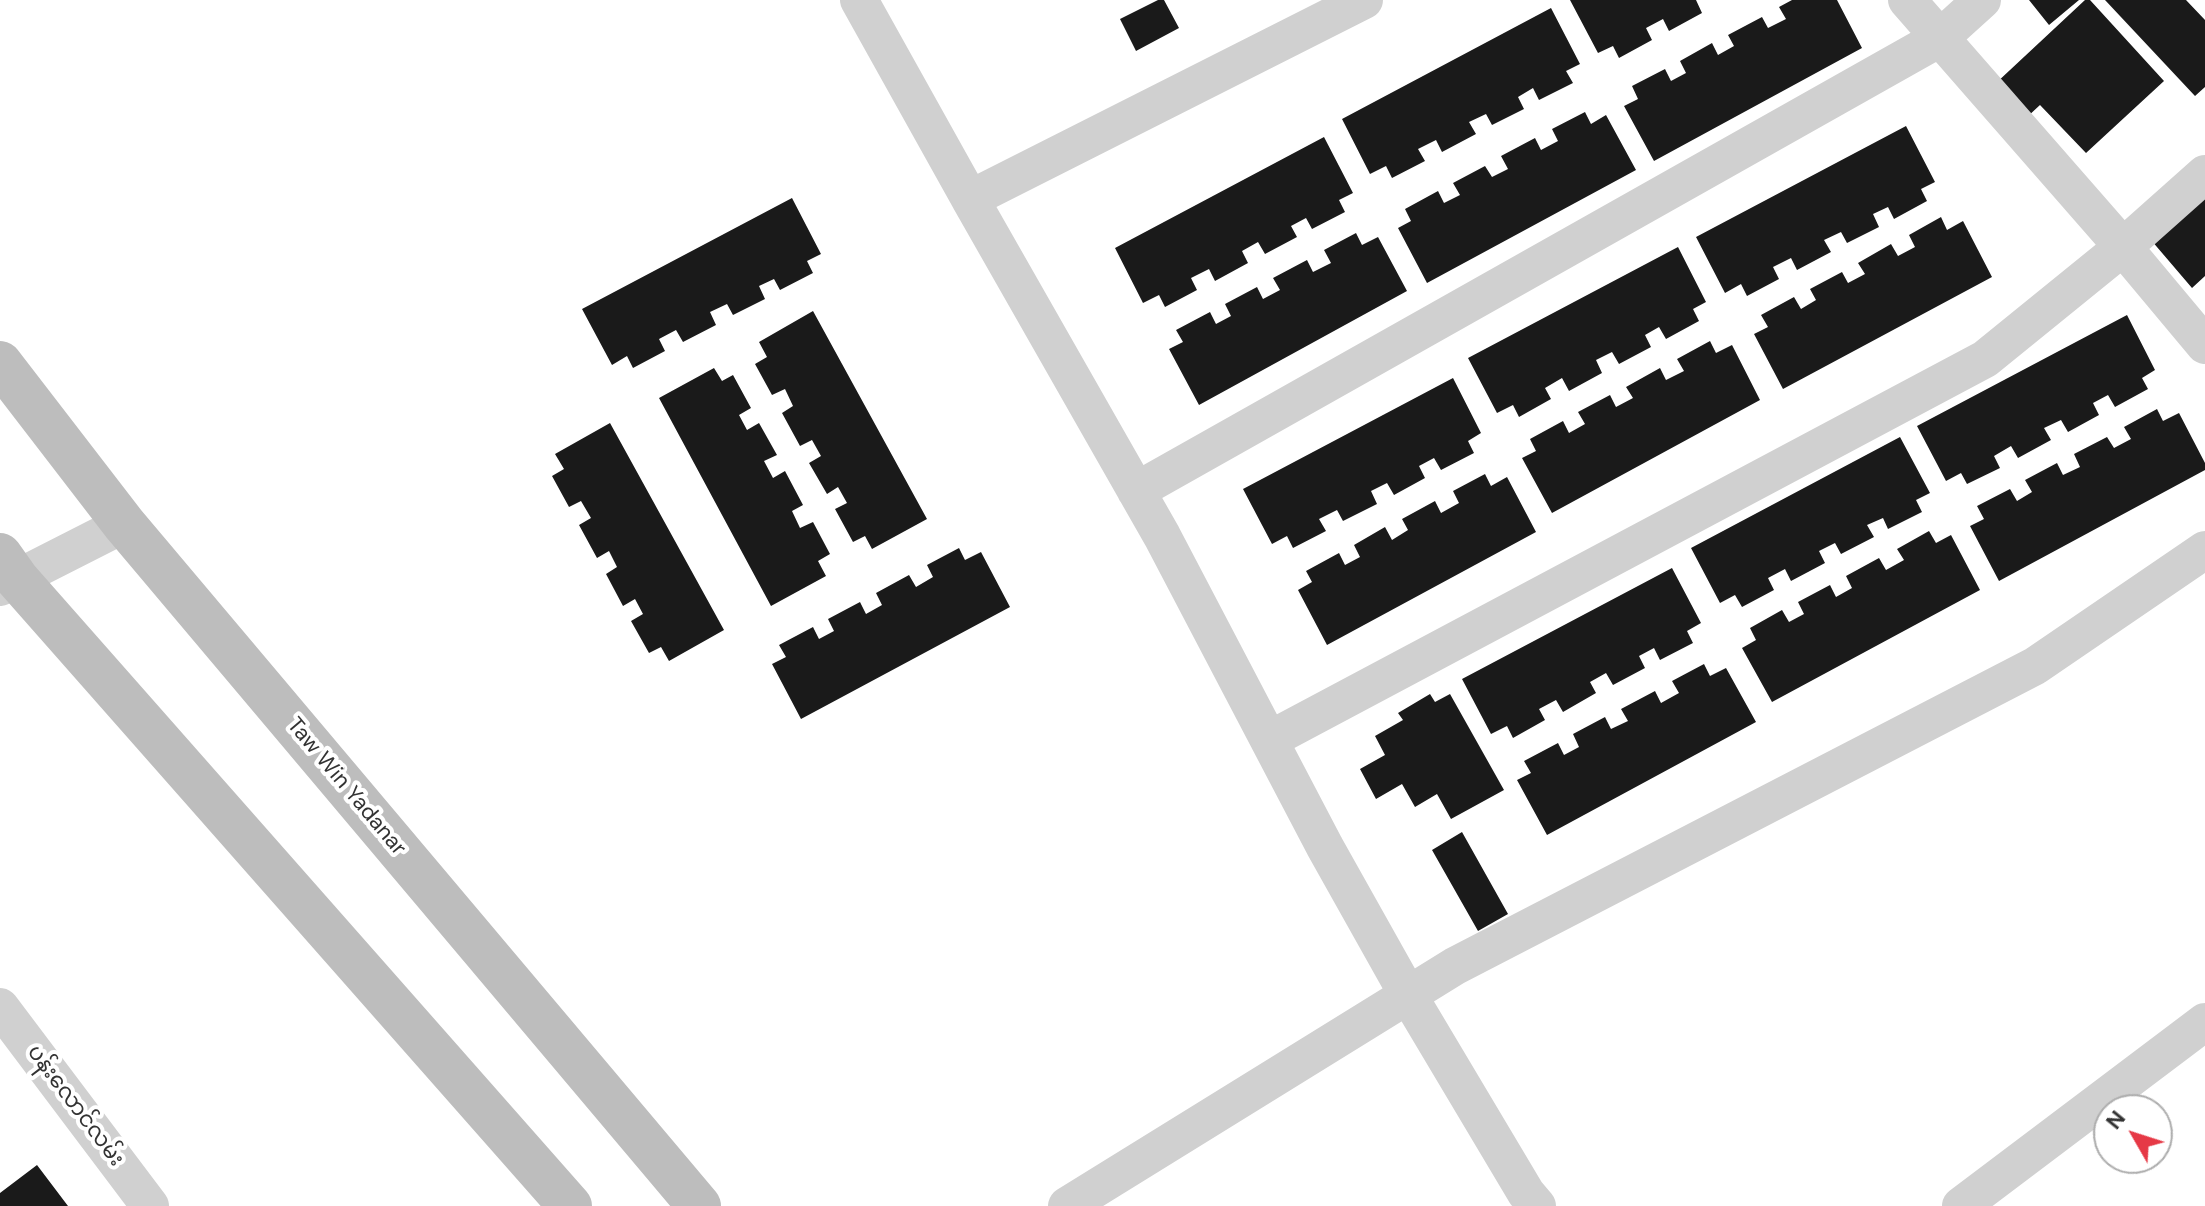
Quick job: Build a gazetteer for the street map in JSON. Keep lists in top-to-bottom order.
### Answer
{
  "streets": {
    "main road": ["Taw Win Yadanar"],
    "street": ["ပန်းလောင်လမ်း"]
  },
  "north": "top left"
}
